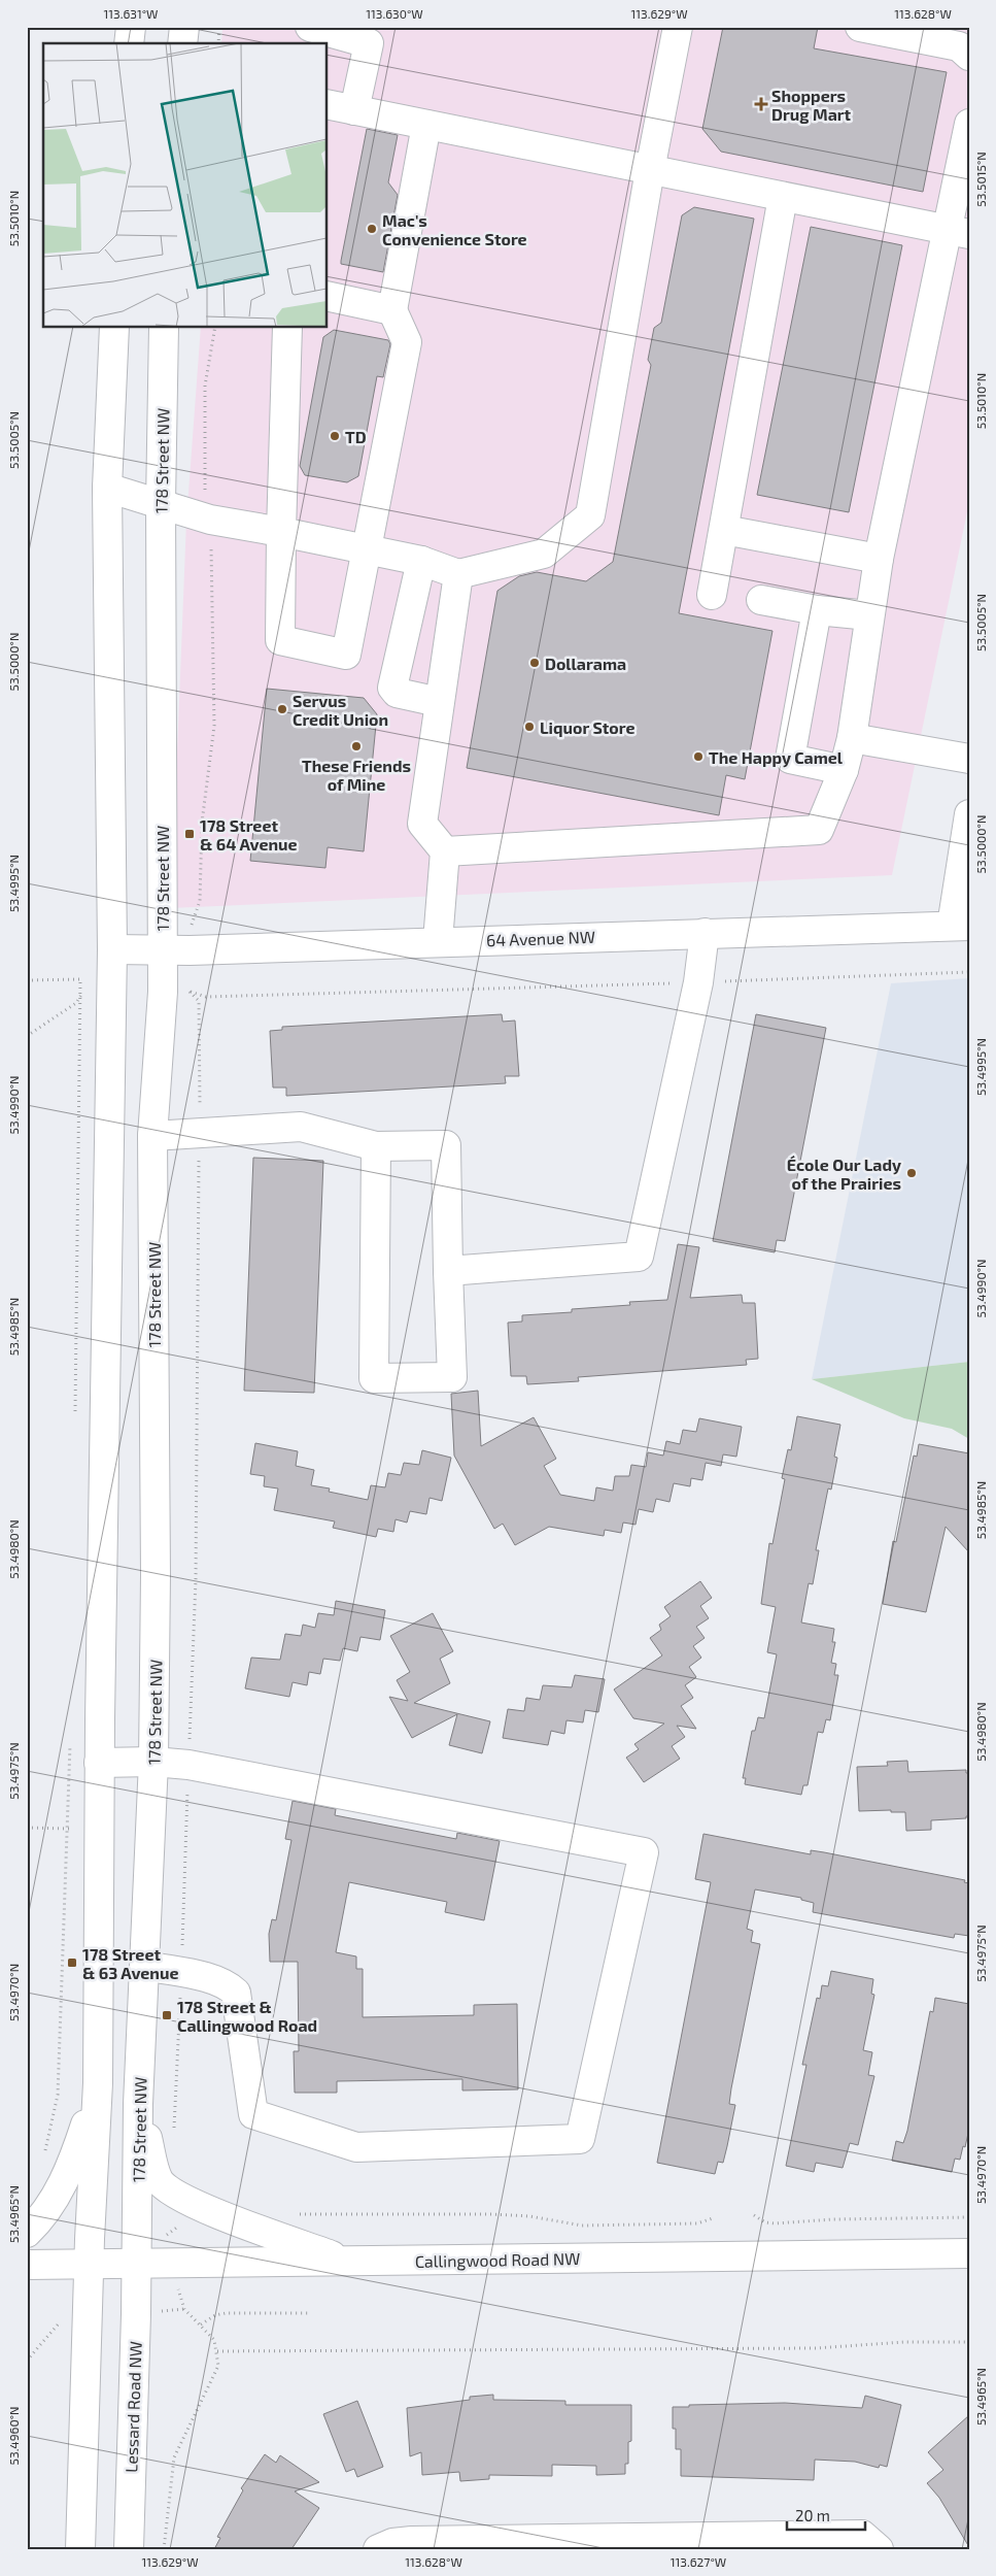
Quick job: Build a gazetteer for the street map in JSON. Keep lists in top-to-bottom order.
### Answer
{
  "streets": {
    "main road": [
      "178 Street NW",
      "64 Avenue NW",
      "Callingwood Road NW",
      "Lessard Road NW"
    ]
  },
  "crossings": [
    ["178 Street NW", "64 Avenue NW"],
    ["178 Street NW", "Callingwood Road NW"],
    ["178 Street NW", "Lessard Road NW"],
    ["Callingwood Road NW", "Lessard Road NW"]
  ],
  "places": {
    "health": ["Shoppers Drug Mart"],
    "other": [
      "Mac's Convenience Store",
      "TD",
      "Dollarama",
      "Servus Credit Union",
      "Liquor Store",
      "These Friends of Mine",
      "The Happy Camel",
      "École Our Lady of the Prairies"
    ],
    "transit": ["178 Street & 64 Avenue", "178 Street & 63 Avenue", "178 Street & Callingwood Road"]
  },
  "scale_bar": "20 m",
  "coordinates": [
    "113.631°W",
    "113.630°W",
    "113.629°W",
    "113.628°W",
    "53.5015°N",
    "53.5010°N",
    "53.5005°N",
    "53.5000°N",
    "53.4995°N",
    "53.4990°N",
    "53.4985°N",
    "53.4980°N",
    "53.4975°N",
    "53.4970°N",
    "53.4965°N",
    "53.4960°N",
    "113.627°W"
  ]
}
